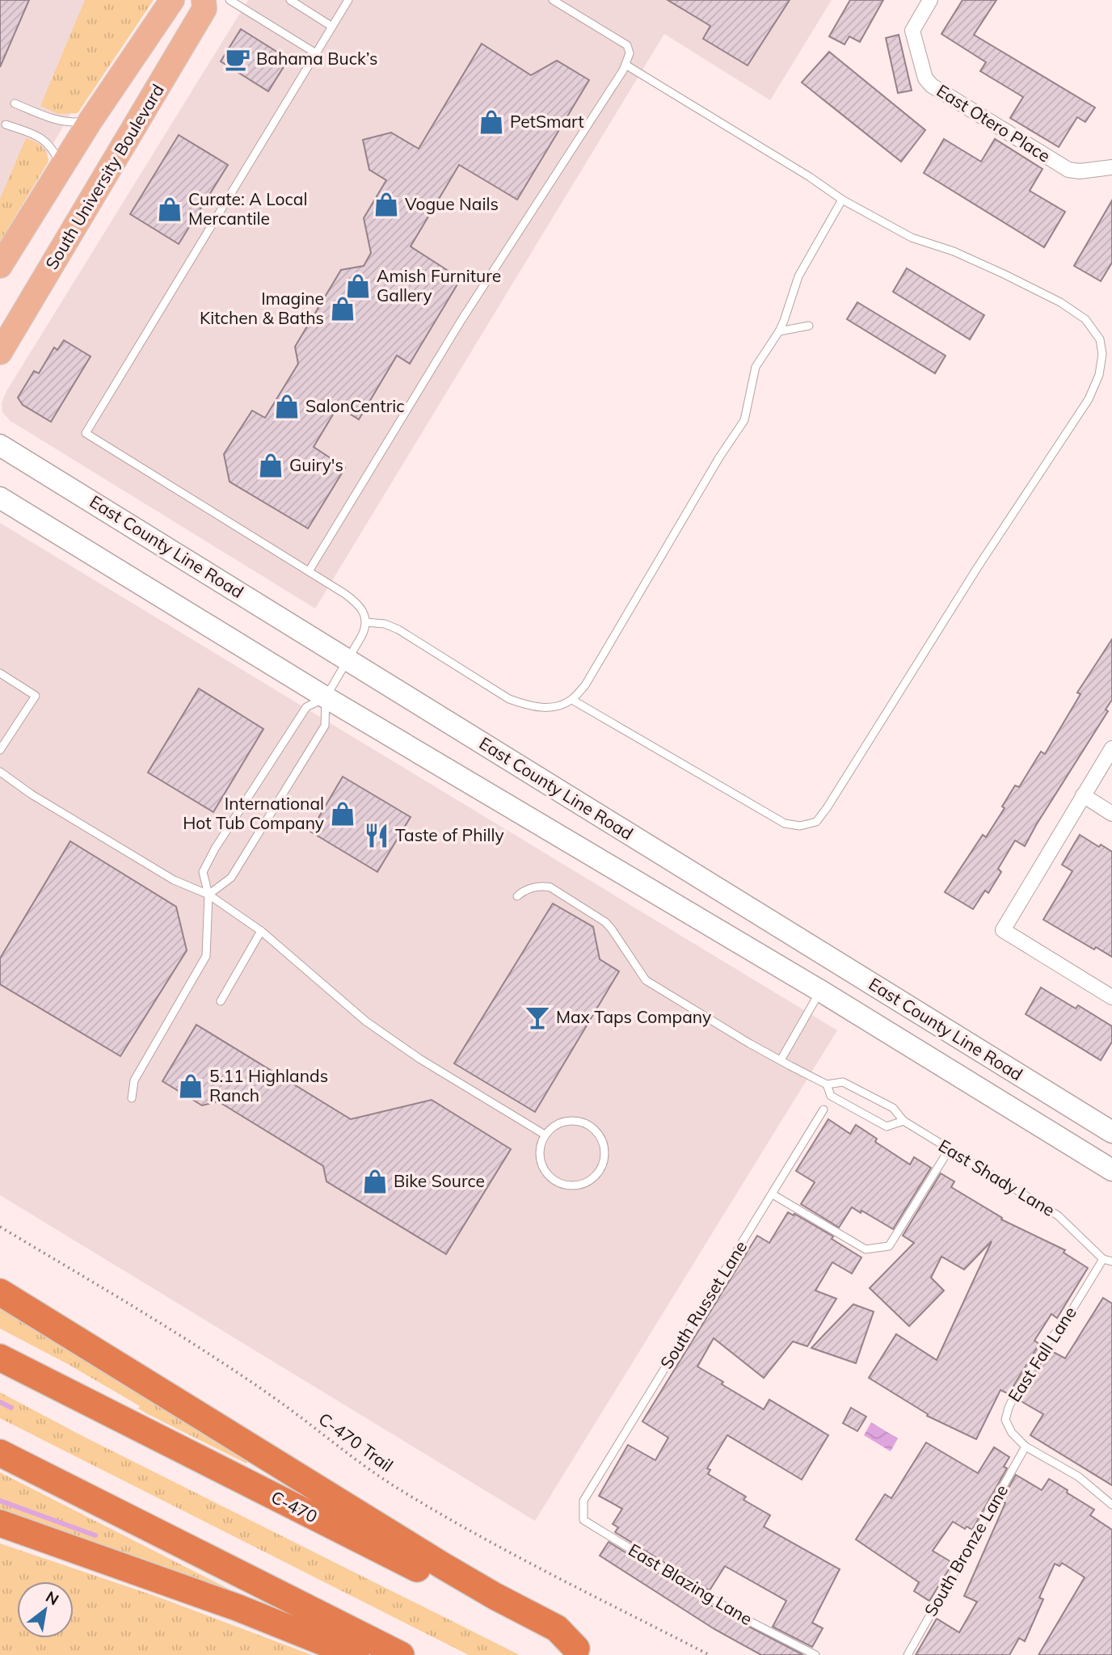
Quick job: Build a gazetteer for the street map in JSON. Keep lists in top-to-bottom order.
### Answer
{
  "streets": {
    "highway": ["C-470"],
    "main road": ["South University Boulevard", "East County Line Road"],
    "street": ["East Otero Place"],
    "lane": [
      "East Shady Lane",
      "South Russet Lane",
      "East Fall Lane",
      "South Bronze Lane",
      "East Blazing Lane"
    ],
    "path": ["C-470 Trail"]
  },
  "crossings": [
    ["East Shady Lane", "East Fall Lane"],
    ["South Russet Lane", "East Blazing Lane"],
    ["East Fall Lane", "South Bronze Lane"]
  ],
  "places": {
    "cafe": ["Bahama Buck’s"],
    "shop": [
      "PetSmart",
      "Vogue Nails",
      "Curate: A Local Mercantile",
      "Amish Furniture Gallery",
      "Imagine Kitchen & Baths",
      "SalonCentric",
      "Guiry's",
      "International Hot Tub Company",
      "5.11 Highlands Ranch",
      "Bike Source"
    ],
    "restaurant": ["Taste of Philly"],
    "bar": ["Max Taps Company"]
  },
  "north": "top right"
}
